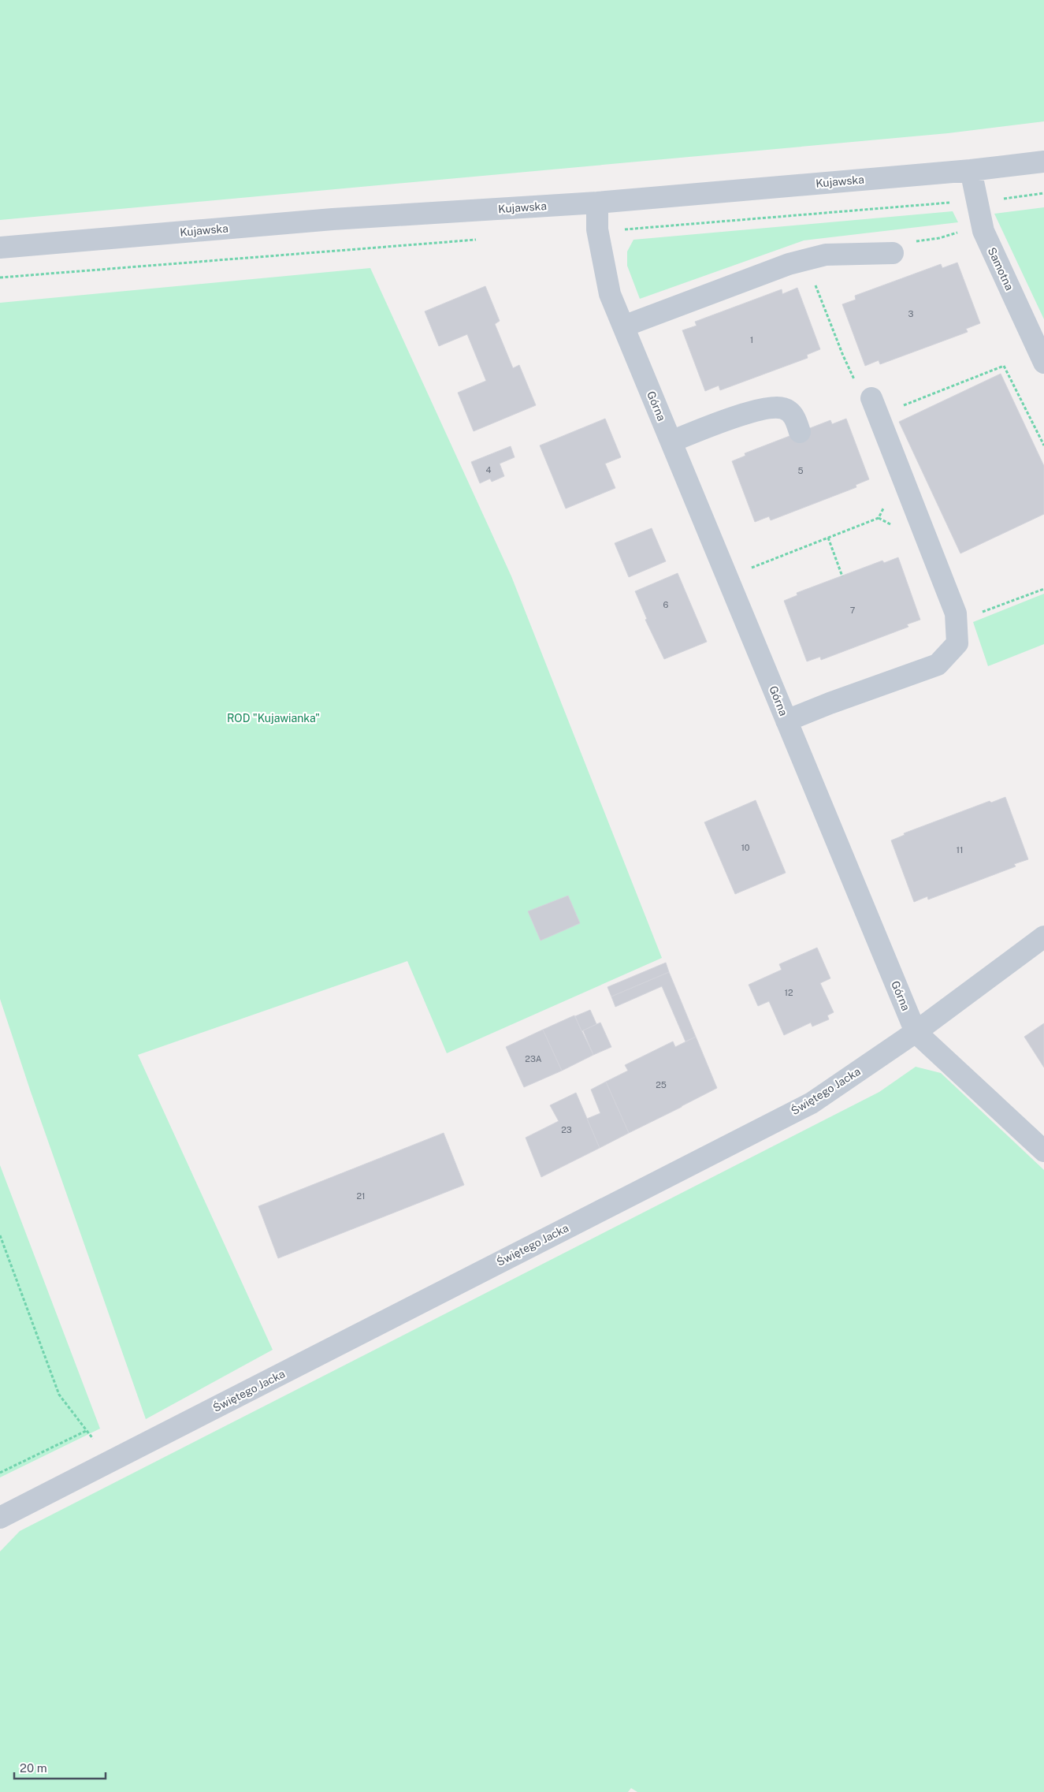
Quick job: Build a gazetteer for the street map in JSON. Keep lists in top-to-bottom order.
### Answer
{
  "streets": {
    "street": [
      "Kujawska",
      "Samotna",
      "Górna",
      "Świętego Jacka"
    ]
  },
  "crossings": [
    ["Kujawska", "Samotna"],
    ["Kujawska", "Górna"],
    ["Górna", "Świętego Jacka"]
  ],
  "parks": ["ROD \"Kujawianka\""],
  "house_numbers": [
    "3",
    "1",
    "4",
    "5",
    "6",
    "7",
    "10",
    "11",
    "12",
    "23A",
    "25",
    "23",
    "21"
  ],
  "scale_bar": "20 m"
}
